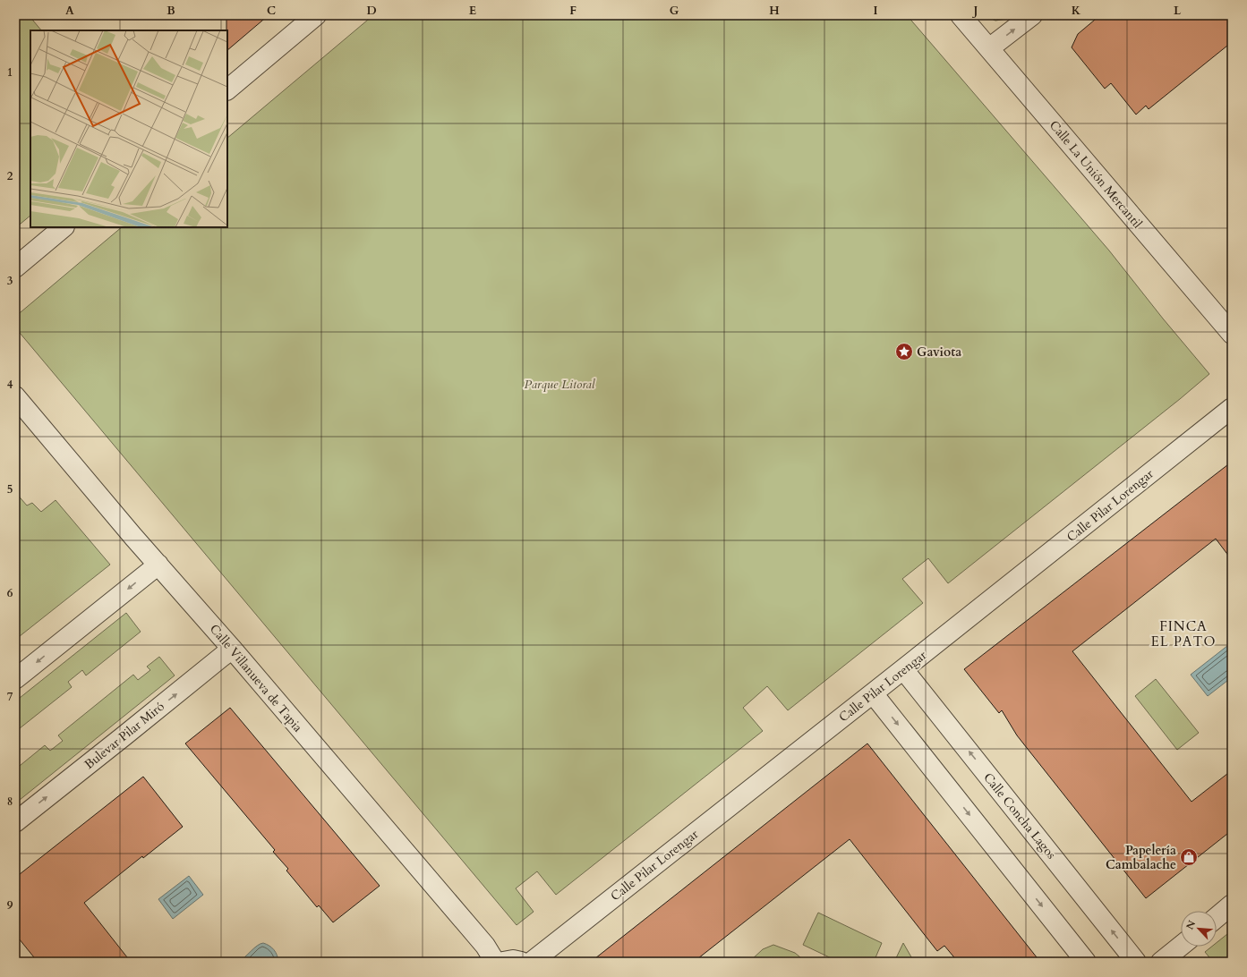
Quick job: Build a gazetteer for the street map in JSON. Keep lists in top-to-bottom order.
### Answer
{
  "streets": {
    "street": [
      "Calle La Unión Mercantil",
      "Calle Pilar Lorengar",
      "Calle Villanueva de Tapia",
      "Bulevar Pilar Miró",
      "Calle Concha Lagos"
    ]
  },
  "crossings": [
    ["Calle Pilar Lorengar", "Calle Concha Lagos"],
    ["Calle Villanueva de Tapia", "Bulevar Pilar Miró"]
  ],
  "districts": ["FINCA EL PATO"],
  "parks": ["Parque Litoral"],
  "places": {
    "place": ["Gaviota"],
    "shop": ["Papelería Cambalache"]
  },
  "north": "top left",
  "grid": {
    "columns": [
      "A",
      "B",
      "C",
      "D",
      "E",
      "F",
      "G",
      "H",
      "I",
      "J",
      "K",
      "L"
    ],
    "rows": [
      "1",
      "2",
      "3",
      "4",
      "5",
      "6",
      "7",
      "8",
      "9"
    ]
  }
}
